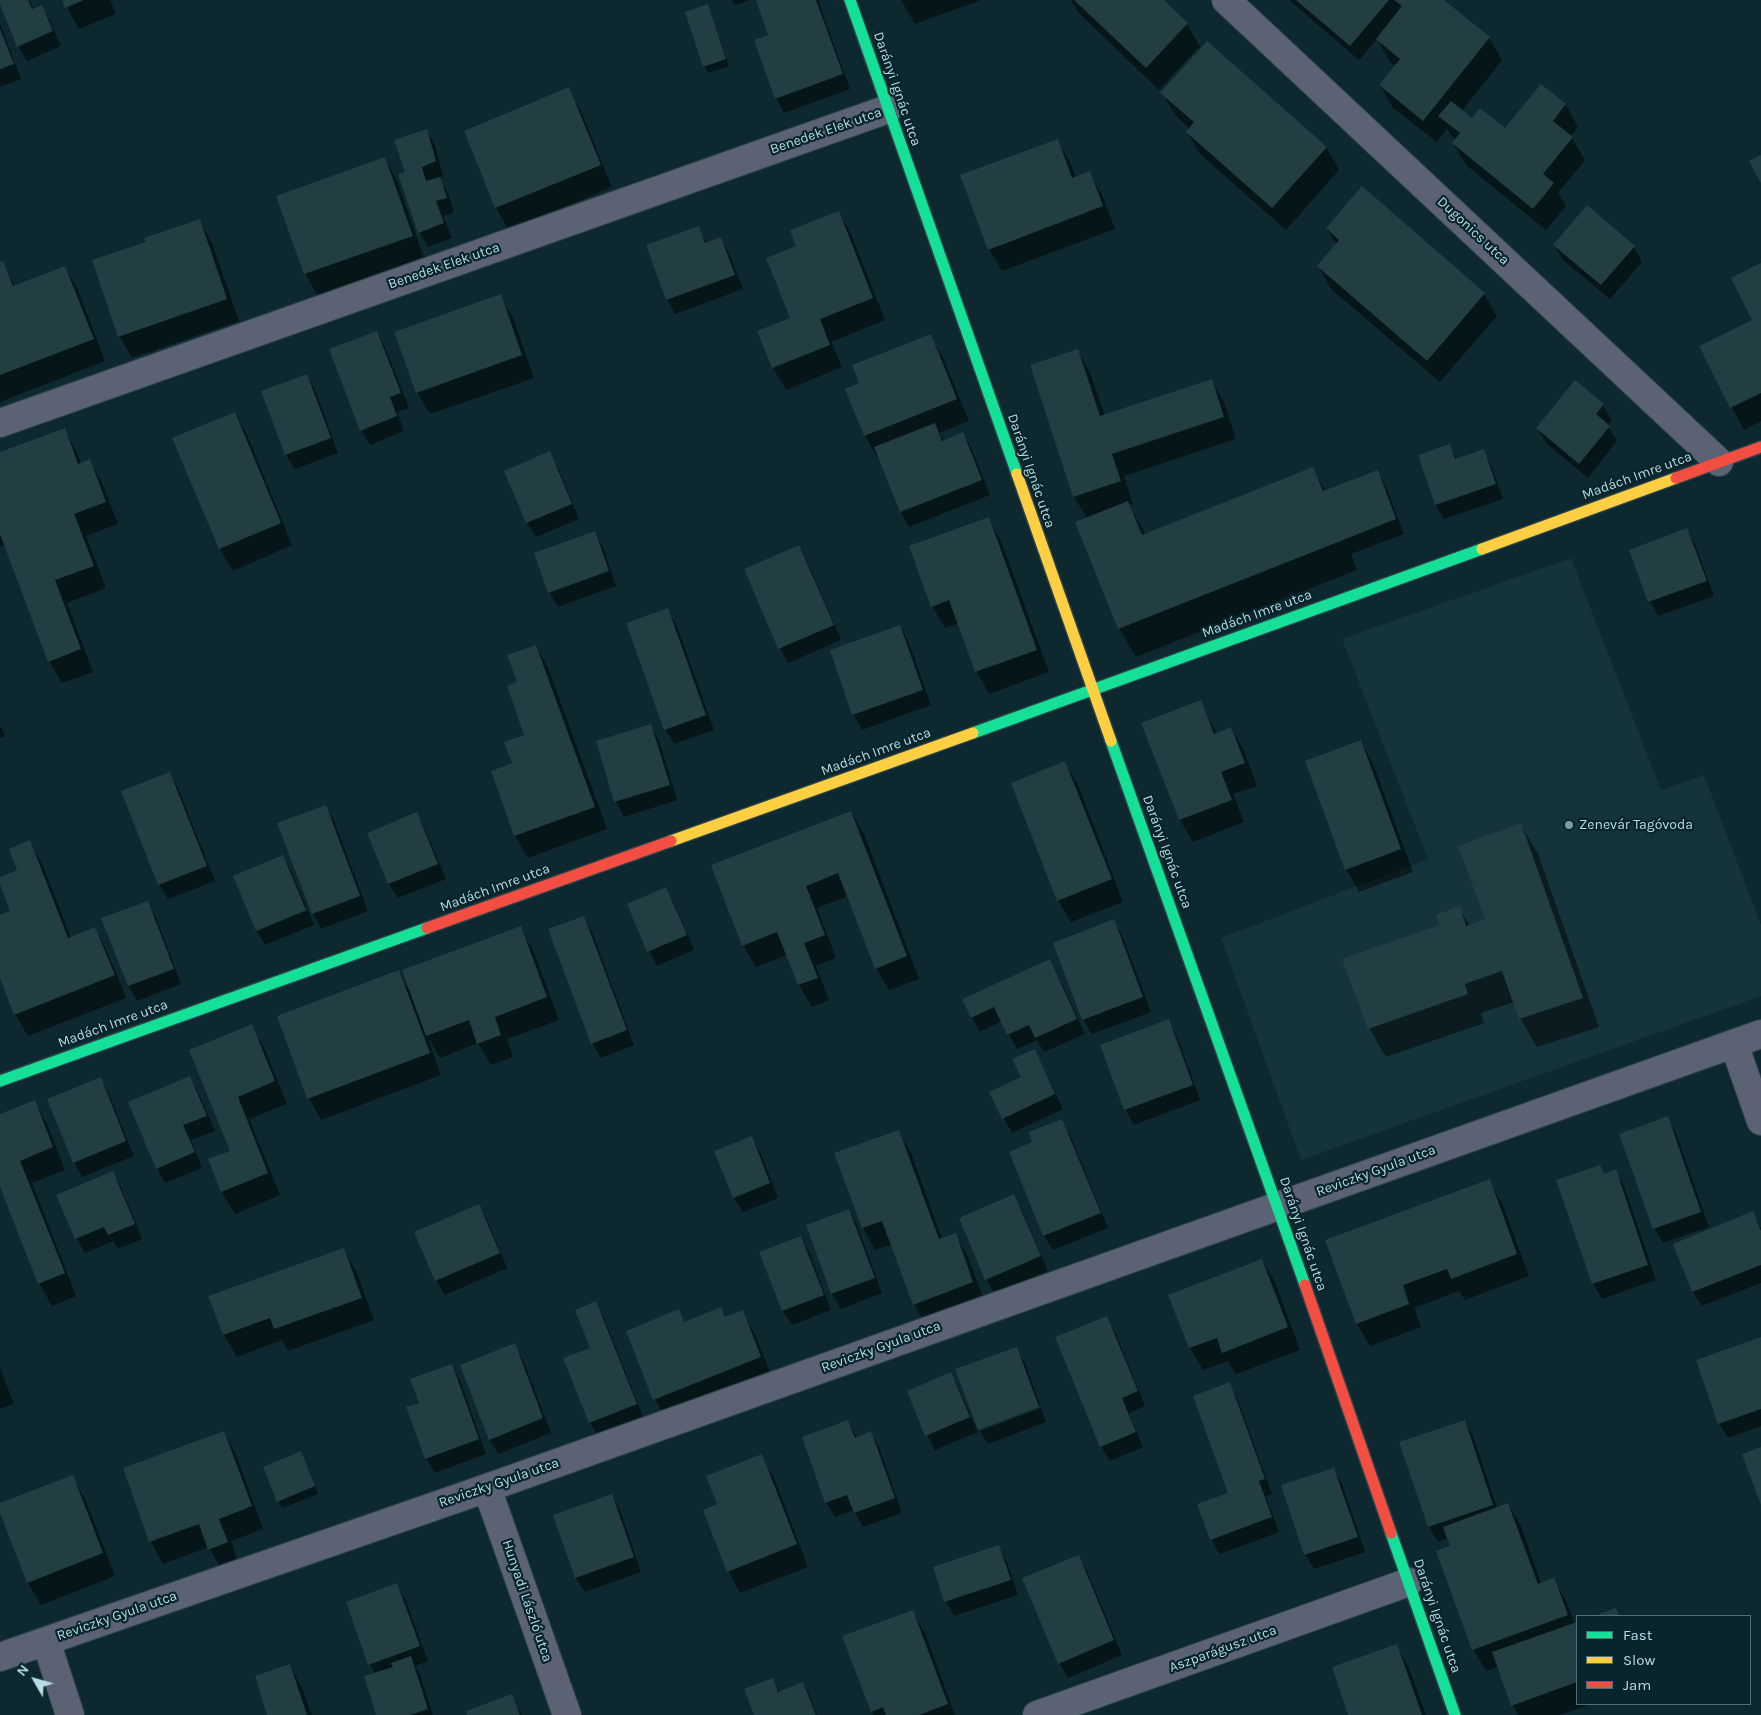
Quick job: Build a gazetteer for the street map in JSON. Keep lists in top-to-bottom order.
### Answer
{
  "streets": {
    "street": [
      "Darányi Ignác utca",
      "Benedek Elek utca",
      "Dugonics utca",
      "Madách Imre utca",
      "Reviczky Gyula utca",
      "Hunyadi László utca",
      "Aszparágusz utca"
    ]
  },
  "crossings": [
    ["Darányi Ignác utca", "Benedek Elek utca"],
    ["Darányi Ignác utca", "Madách Imre utca"],
    ["Darányi Ignác utca", "Reviczky Gyula utca"],
    ["Darányi Ignác utca", "Aszparágusz utca"],
    ["Dugonics utca", "Madách Imre utca"],
    ["Reviczky Gyula utca", "Hunyadi László utca"]
  ],
  "places": ["Zenevár Tagóvoda"],
  "legend": ["Fast", "Slow", "Jam"],
  "north": "top left"
}
